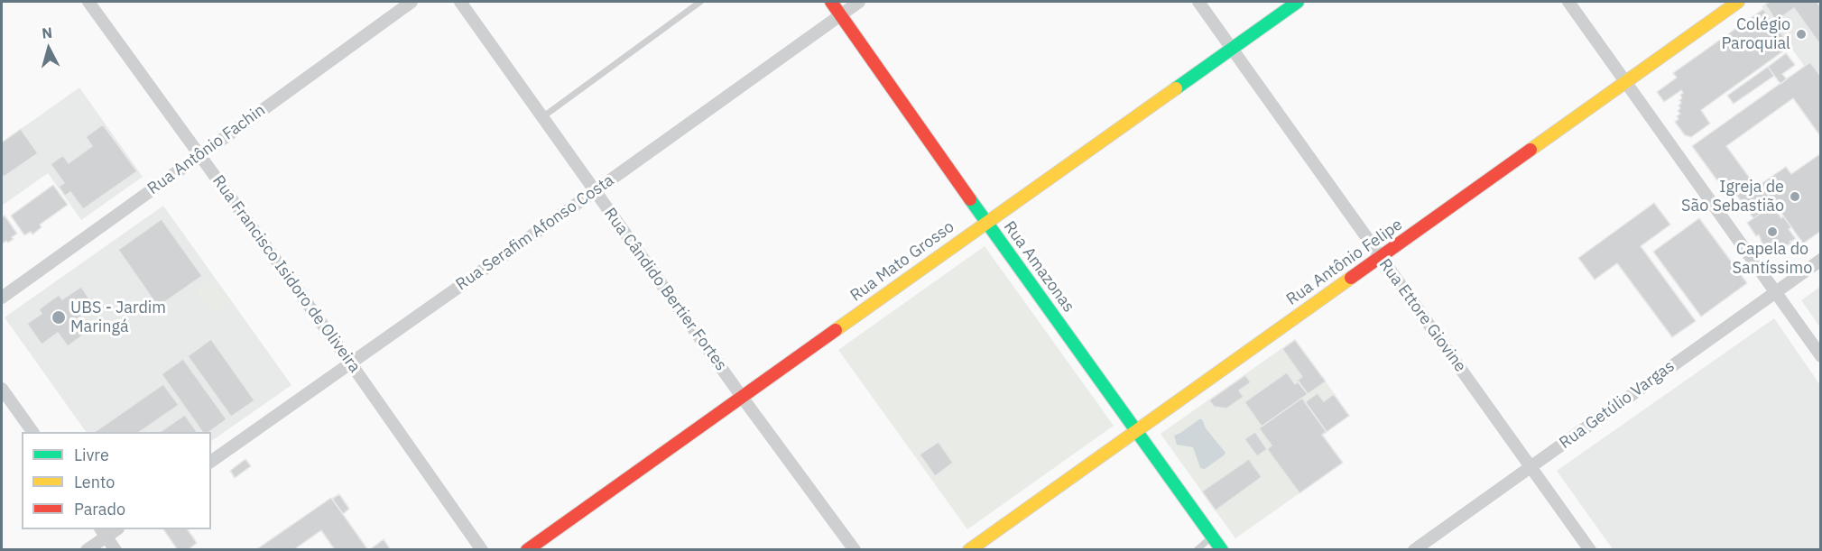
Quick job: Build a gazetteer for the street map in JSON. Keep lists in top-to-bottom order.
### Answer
{
  "streets": {
    "street": [
      "Rua Antônio Fachin",
      "Rua Serafim Afonso Costa",
      "Rua Mato Grosso",
      "Rua Antônio Felipe",
      "Rua Amazonas",
      "Rua Francisco Isidoro de Oliveira",
      "Rua Cândido Bertier Fortes",
      "Rua Ettore Giovine",
      "Rua Getúlio Vargas"
    ]
  },
  "crossings": [
    ["Rua Antônio Fachin", "Rua Francisco Isidoro de Oliveira"],
    ["Rua Serafim Afonso Costa", "Rua Amazonas"],
    ["Rua Serafim Afonso Costa", "Rua Francisco Isidoro de Oliveira"],
    ["Rua Serafim Afonso Costa", "Rua Cândido Bertier Fortes"],
    ["Rua Mato Grosso", "Rua Amazonas"],
    ["Rua Mato Grosso", "Rua Cândido Bertier Fortes"],
    ["Rua Mato Grosso", "Rua Ettore Giovine"],
    ["Rua Antônio Felipe", "Rua Amazonas"],
    ["Rua Antônio Felipe", "Rua Ettore Giovine"],
    ["Rua Ettore Giovine", "Rua Getúlio Vargas"]
  ],
  "places": [
    "Colégio Paroquial",
    "Igreja de São Sebastião",
    "Capela do Santíssimo",
    "UBS - Jardim Maringá"
  ],
  "legend": ["Livre", "Lento", "Parado"],
  "north": "top"
}
